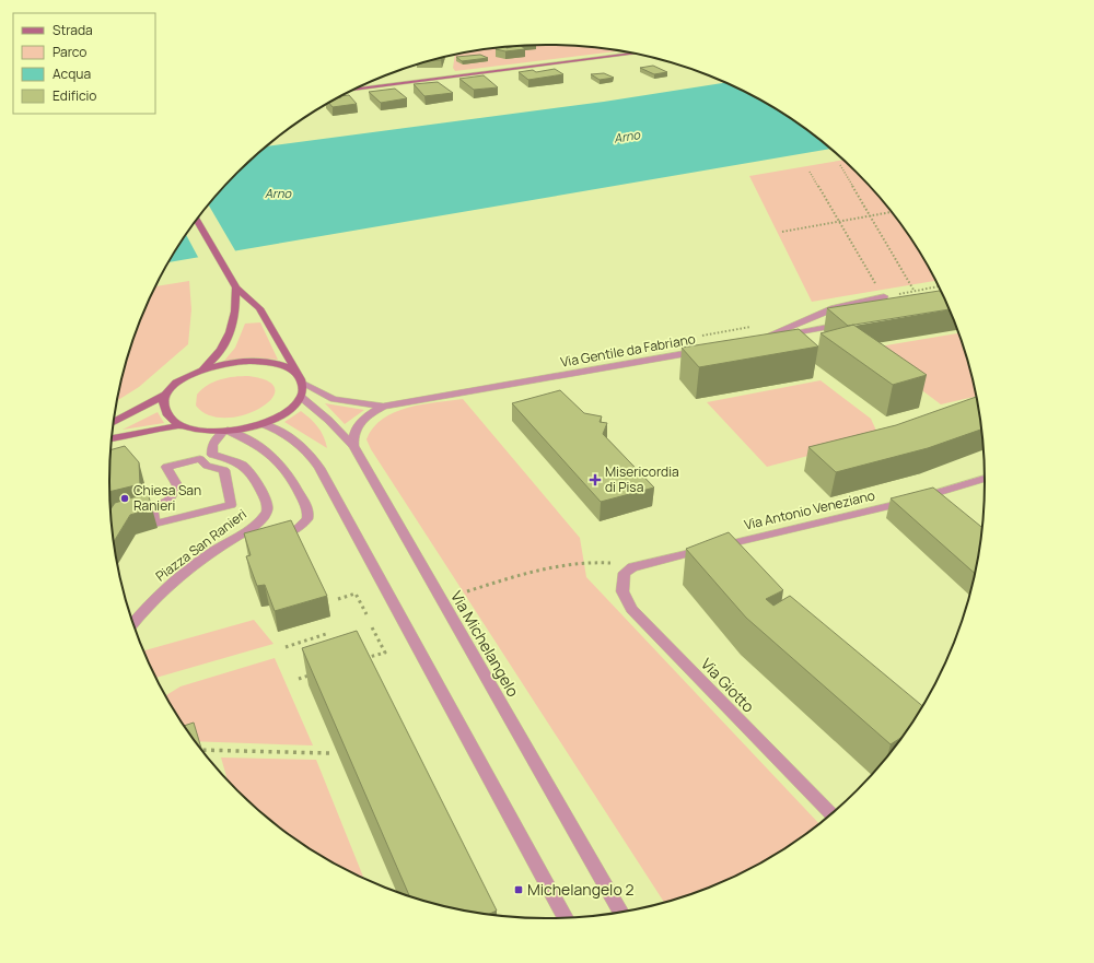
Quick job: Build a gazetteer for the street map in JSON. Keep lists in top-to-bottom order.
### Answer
{
  "streets": {
    "street": [
      "Via Gentile da Fabriano",
      "Via Antonio Veneziano",
      "Piazza San Ranieri",
      "Via Michelangelo",
      "Via Giotto"
    ]
  },
  "crossings": [
    ["Via Gentile da Fabriano", "Via Michelangelo"],
    ["Via Antonio Veneziano", "Via Giotto"]
  ],
  "water": ["Arno"],
  "places": {
    "health": ["Misericordia di Pisa"],
    "other": ["Chiesa San Ranieri"],
    "transit": ["Michelangelo 2"]
  },
  "legend": [
    "Strada",
    "Parco",
    "Acqua",
    "Edificio"
  ]
}
